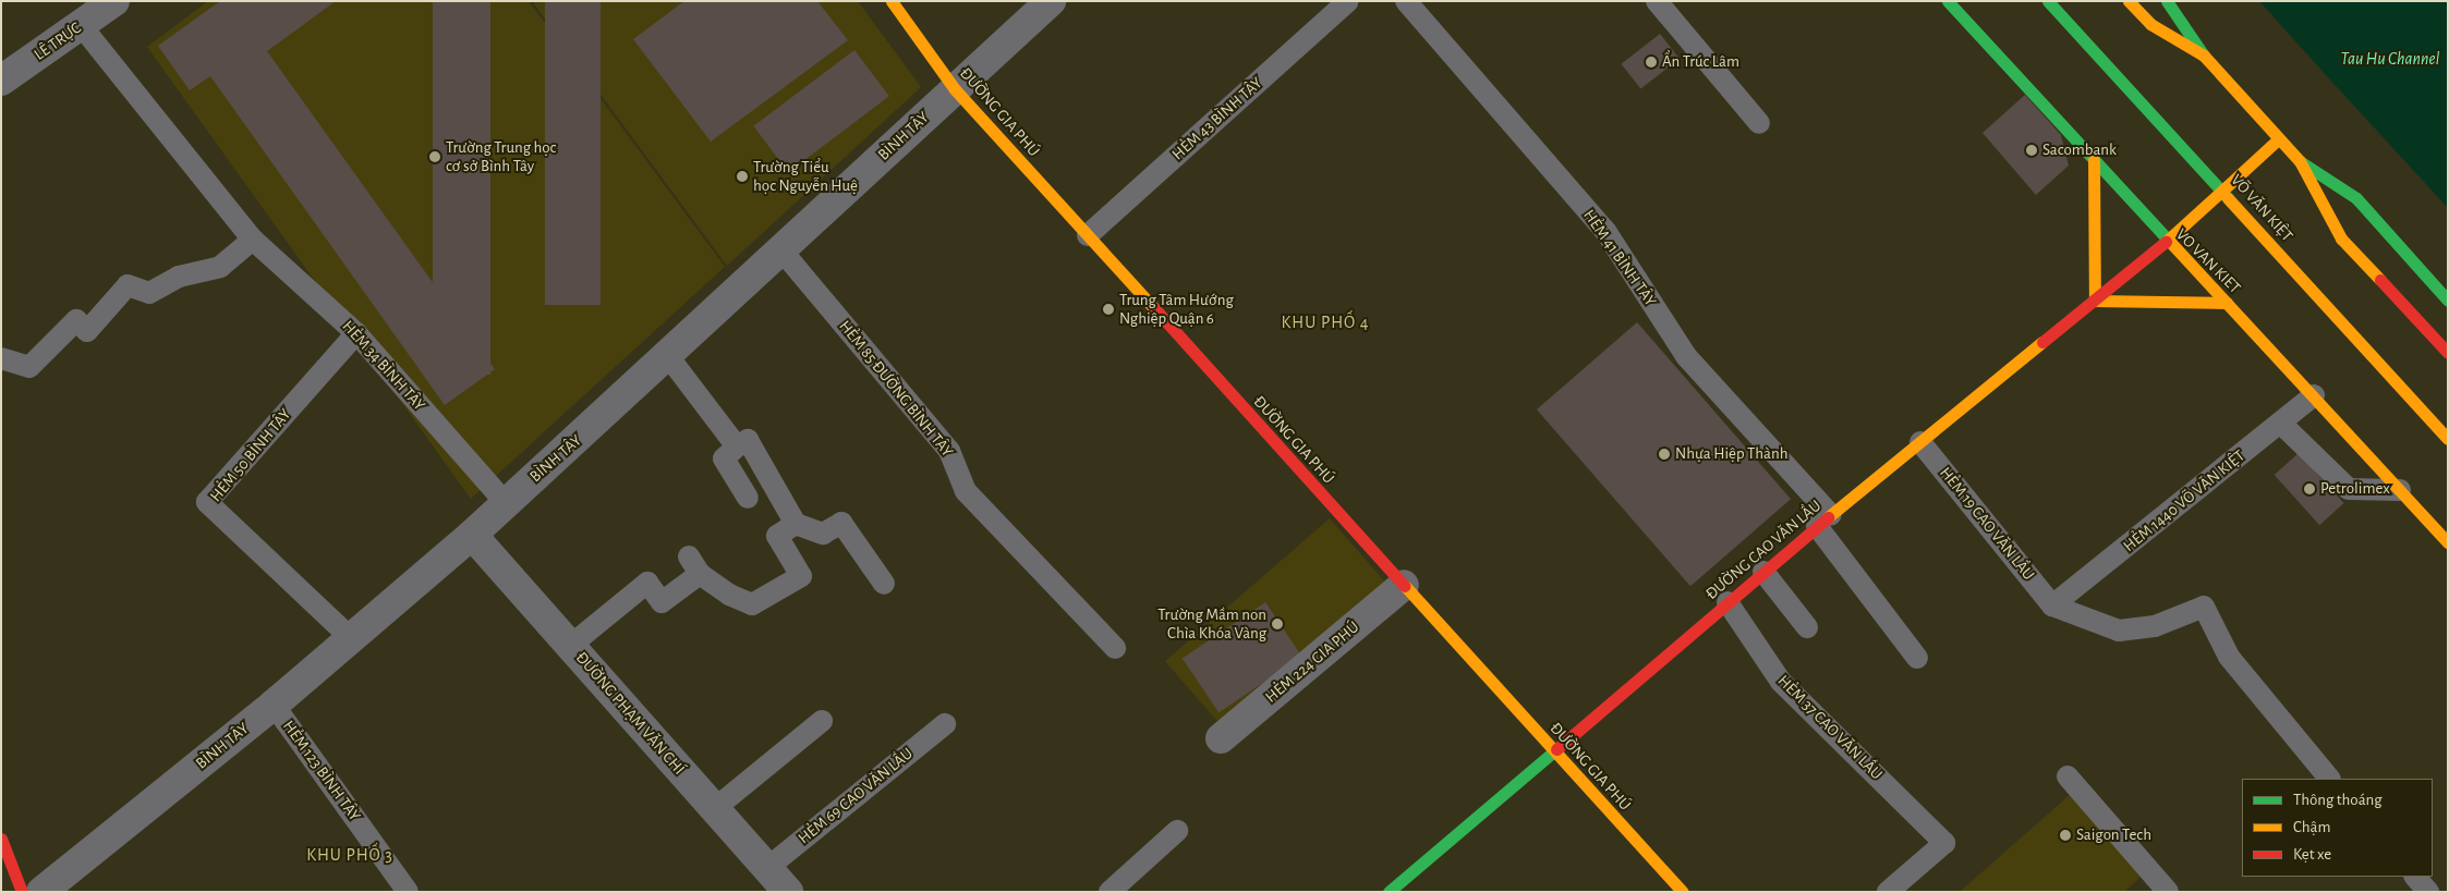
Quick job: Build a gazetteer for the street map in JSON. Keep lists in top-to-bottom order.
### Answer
{
  "streets": {
    "main road": [
      "ĐƯỜNG GIA PHÚ",
      "VÕ VĂN KIỆT",
      "VO VAN KIET",
      "ĐƯỜNG CAO VĂN LẦU"
    ],
    "street": [
      "LÊ TRỰC",
      "BÌNH TÂY",
      "HẺM 224 GIA PHÚ",
      "ĐƯỜNG PHẠM VĂN CHÍ"
    ],
    "lane": [
      "HẺM 43 BÌNH TÂY",
      "HẺM 41 BÌNH TÂY",
      "HẺM 34 BÌNH TÂY",
      "HẺM 85 ĐƯỜNG BÌNH TÂY",
      "HẺM 50 BÌNH TÂY",
      "HẺM 1440 VÕ VĂN KIỆT",
      "HẺM 19 CAO VĂN LẦU",
      "HẺM 37 CAO VĂN LẦU",
      "HẺM 123 BÌNH TÂY",
      "HẺM 69 CAO VĂN LẦU"
    ]
  },
  "crossings": [
    ["LÊ TRỰC", "HẺM 34 BÌNH TÂY"],
    ["ĐƯỜNG GIA PHÚ", "HẺM 43 BÌNH TÂY"],
    ["ĐƯỜNG GIA PHÚ", "BÌNH TÂY"],
    ["ĐƯỜNG GIA PHÚ", "ĐƯỜNG CAO VĂN LẦU"],
    ["ĐƯỜNG GIA PHÚ", "HẺM 224 GIA PHÚ"],
    ["BÌNH TÂY", "HẺM 34 BÌNH TÂY"],
    ["BÌNH TÂY", "HẺM 85 ĐƯỜNG BÌNH TÂY"],
    ["BÌNH TÂY", "HẺM 50 BÌNH TÂY"],
    ["BÌNH TÂY", "ĐƯỜNG PHẠM VĂN CHÍ"],
    ["BÌNH TÂY", "HẺM 123 BÌNH TÂY"],
    ["VÕ VĂN KIỆT", "ĐƯỜNG CAO VĂN LẦU"],
    ["HẺM 41 BÌNH TÂY", "ĐƯỜNG CAO VĂN LẦU"],
    ["VO VAN KIET", "HẺM 1440 VÕ VĂN KIỆT"],
    ["VO VAN KIET", "ĐƯỜNG CAO VĂN LẦU"],
    ["HẺM 34 BÌNH TÂY", "HẺM 50 BÌNH TÂY"],
    ["HẺM 1440 VÕ VĂN KIỆT", "HẺM 19 CAO VĂN LẦU"],
    ["HẺM 19 CAO VĂN LẦU", "ĐƯỜNG CAO VĂN LẦU"],
    ["ĐƯỜNG CAO VĂN LẦU", "HẺM 37 CAO VĂN LẦU"],
    ["ĐƯỜNG PHẠM VĂN CHÍ", "HẺM 69 CAO VĂN LẦU"]
  ],
  "districts": ["KHU PHỐ 4", "KHU PHỐ 3"],
  "water": ["Tau Hu Channel"],
  "places": [
    "Ẩn Trúc Lâm",
    "Sacombank",
    "Trường Trung học cơ sở Bình Tây",
    "Trường Tiểu học Nguyễn Huệ",
    "Trung Tâm Hướng Nghiệp Quận 6",
    "Nhựa Hiệp Thành",
    "Petrolimex",
    "Trường Mầm non Chìa Khóa Vàng",
    "Saigon Tech"
  ],
  "legend": ["Thông thoáng", "Chậm", "Kẹt xe"]
}
